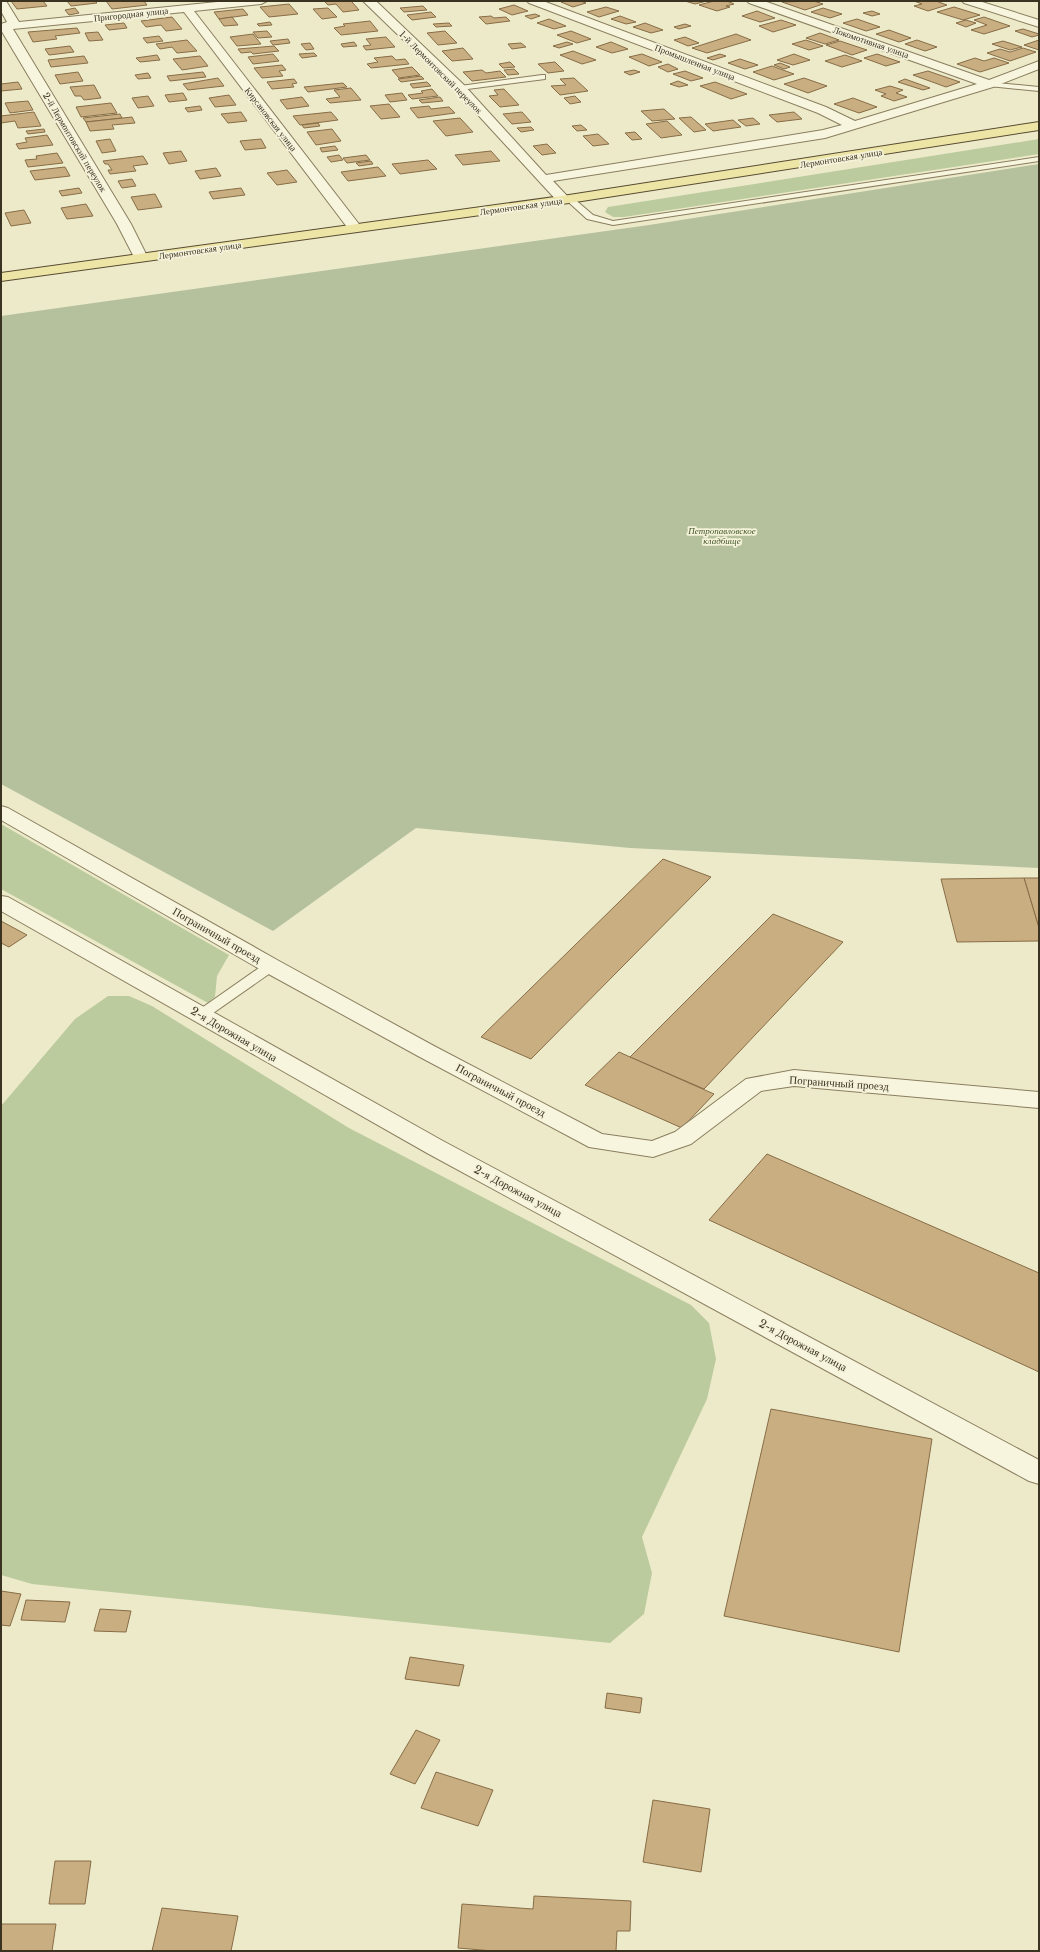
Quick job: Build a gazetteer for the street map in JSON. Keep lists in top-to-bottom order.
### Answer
{
  "streets": {
    "main road": ["Лермонтовская улица"],
    "street": [
      "Пригородная улица",
      "Локомотивная улица",
      "Промышленная улица",
      "1-й Лермонтовский переулок",
      "Кирсановская улица",
      "2-й Лермонтовский переулок",
      "Пограничный проезд",
      "2-я Дорожная улица"
    ]
  },
  "crossings": [
    ["Пригородная улица", "Кирсановская улица"],
    ["Пригородная улица", "2-й Лермонтовский переулок"],
    ["1-й Лермонтовский переулок", "Лермонтовская улица"],
    ["Кирсановская улица", "Лермонтовская улица"],
    ["2-й Лермонтовский переулок", "Лермонтовская улица"]
  ],
  "parks": ["Петропавловское кладбище"]
}
